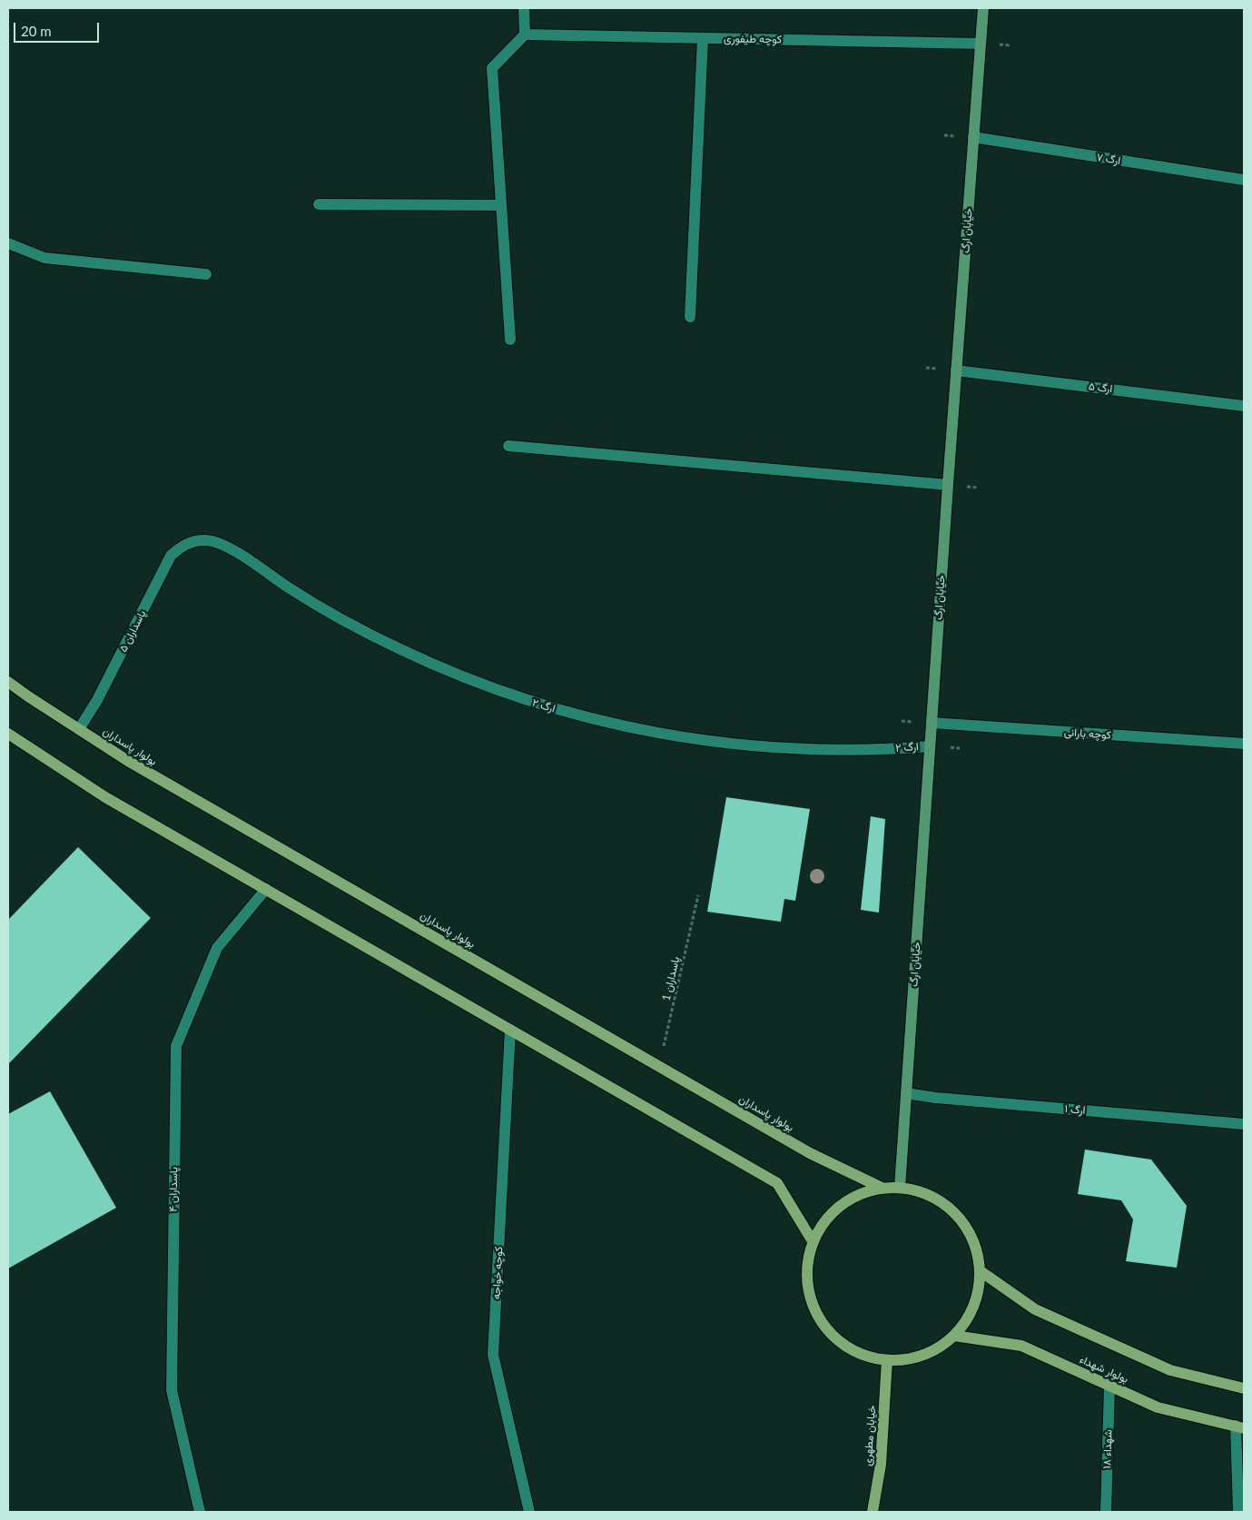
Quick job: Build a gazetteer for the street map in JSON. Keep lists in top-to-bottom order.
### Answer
{
  "streets": {
    "main road": [
      "خیابان ارگ",
      "بولوار پاسداران",
      "بولوار شهداء",
      "خیابان مطهری"
    ],
    "street": [
      "کوچه طیفوری",
      "ارگ ۷",
      "ارگ ۵",
      "پاسداران ۵",
      "ارگ ۲",
      "کوچه بارانی",
      "ارگ ۱",
      "پاسداران ۴",
      "کوچه خواجه",
      "شهداء ۱۸"
    ],
    "path": ["پاسداران 1"]
  },
  "crossings": [
    ["کوچه طیفوری", "خیابان ارگ"],
    ["ارگ ۷", "خیابان ارگ"],
    ["خیابان ارگ", "ارگ ۵"],
    ["خیابان ارگ", "ارگ ۲"],
    ["خیابان ارگ", "کوچه بارانی"],
    ["خیابان ارگ", "ارگ ۱"],
    ["پاسداران ۵", "ارگ ۲"],
    ["پاسداران ۵", "بولوار پاسداران"],
    ["بولوار پاسداران", "پاسداران 1"],
    ["بولوار شهداء", "شهداء ۱۸"]
  ],
  "scale_bar": "20 m"
}
